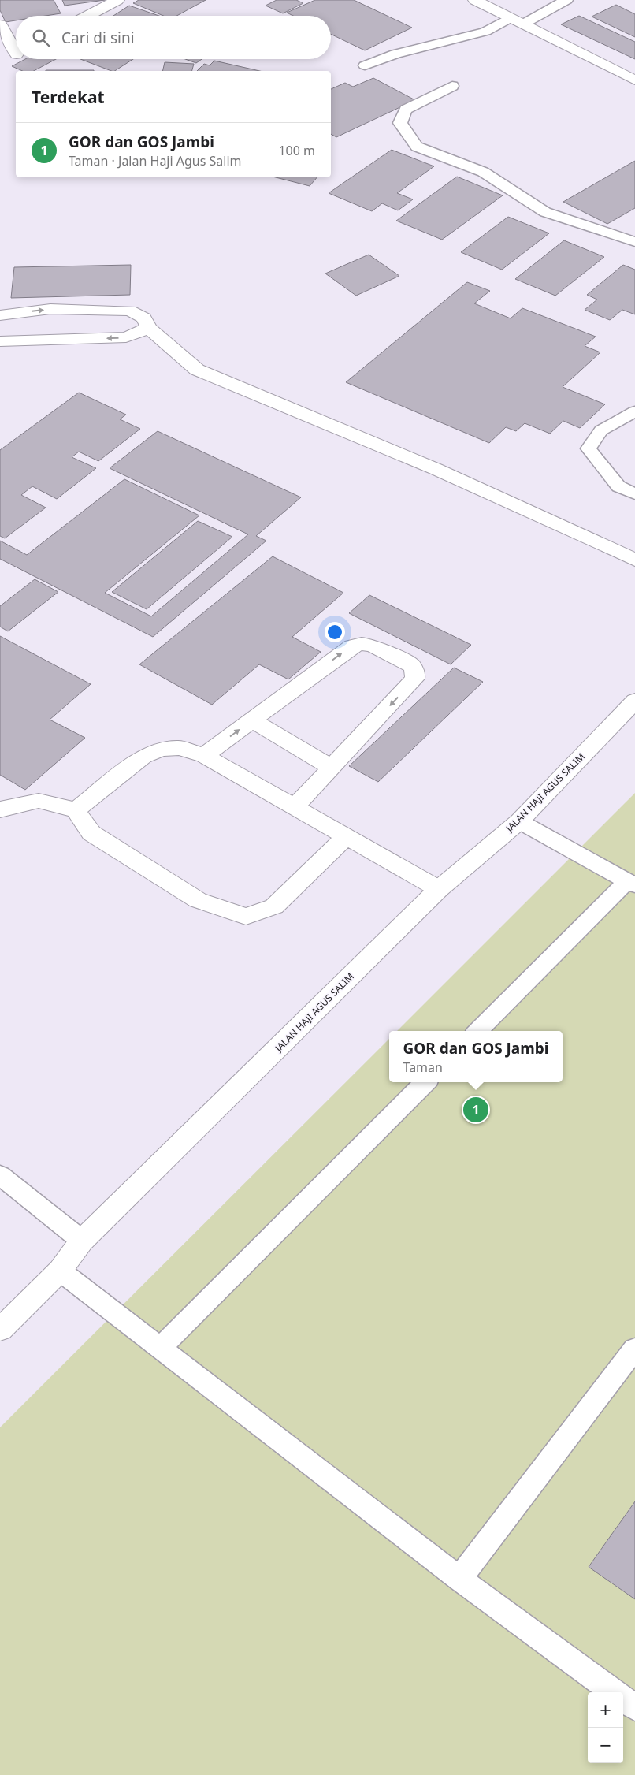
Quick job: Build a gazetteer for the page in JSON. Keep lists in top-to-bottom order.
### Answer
{
  "streets": {
    "street": ["JALAN HAJI AGUS SALIM"]
  },
  "page": {
    "search": "Cari di sini",
    "heading": "Terdekat",
    "list": [
      {
        "mark": "1",
        "name": "GOR dan GOS Jambi",
        "note": "Taman · Jalan Haji Agus Salim",
        "value": "100 m"
      }
    ],
    "popup": ["GOR dan GOS Jambi", "Taman"],
    "pins": "1",
    "map_buttons": ["+", "−"]
  }
}
